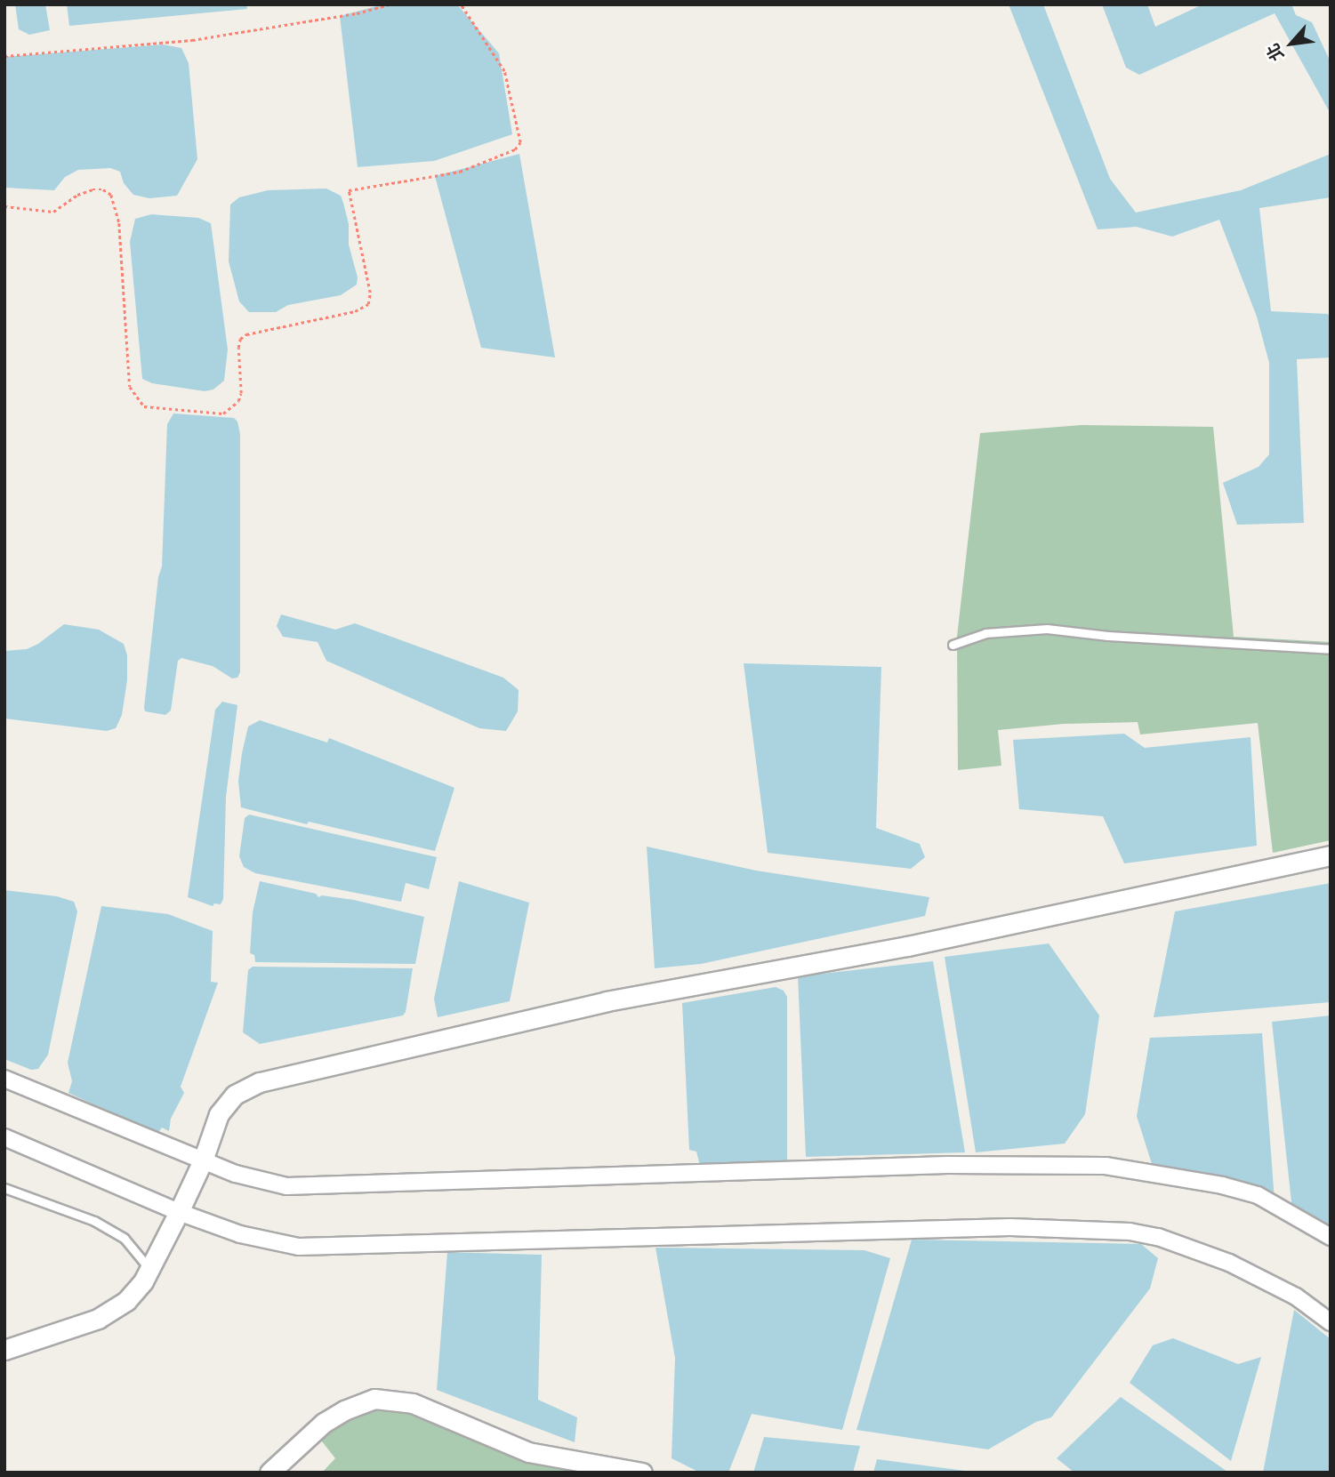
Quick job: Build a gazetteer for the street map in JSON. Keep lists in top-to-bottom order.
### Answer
{
  "north": "bottom left"
}
